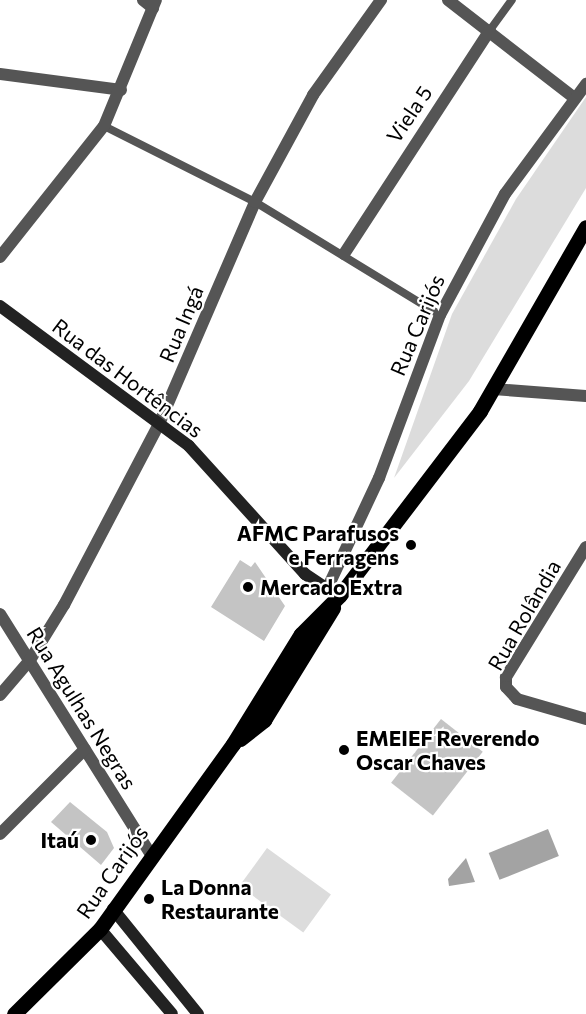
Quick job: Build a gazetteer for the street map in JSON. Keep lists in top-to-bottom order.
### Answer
{
  "streets": {
    "main road": ["Rua Carijós", "Rua das Hortências"],
    "street": [
      "Viela 5",
      "Rua Ingá",
      "Rua Rolândia",
      "Rua Agulhas Negras"
    ]
  },
  "crossings": [
    ["Rua Ingá", "Rua das Hortências"],
    ["Rua Ingá", "Rua Agulhas Negras"],
    ["Rua Carijós", "Rua das Hortências"],
    ["Rua Carijós", "Rua Agulhas Negras"]
  ],
  "places": [
    "AFMC Parafusos e Ferragens",
    "Mercado Extra",
    "EMEIEF Reverendo Oscar Chaves",
    "Itaú",
    "La Donna Restaurante"
  ]
}
